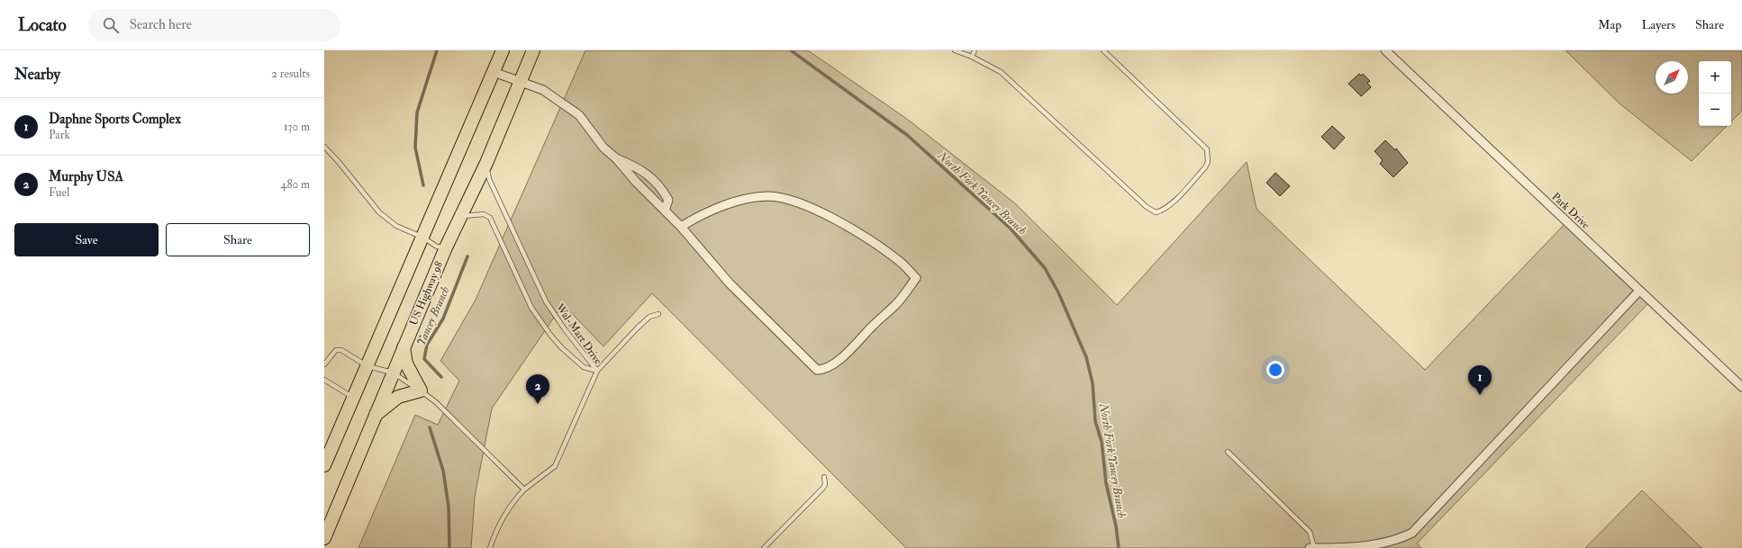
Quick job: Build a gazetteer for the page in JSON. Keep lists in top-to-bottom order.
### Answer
{
  "streets": {
    "main road": ["US Highway 98"],
    "street": ["Park Drive"],
    "lane": ["Wal-Mart Drive"]
  },
  "crossings": [
    ["US Highway 98", "Wal-Mart Drive"]
  ],
  "water": ["North Fork Yancey Branch", "Yancey Branch"],
  "north": "top right",
  "page": {
    "header": "Locato",
    "search": "Search here",
    "nav": ["Map", "Layers", "Share"],
    "heading": ["Nearby", "2 results"],
    "map_buttons": ["+", "−"],
    "list": [
      {
        "mark": "1",
        "name": "Daphne Sports Complex",
        "note": "Park",
        "value": "130 m"
      },
      {
        "mark": "2",
        "name": "Murphy USA",
        "note": "Fuel",
        "value": "480 m"
      }
    ],
    "buttons": ["Save", "Share"],
    "pins": ["1", "2"]
  }
}
